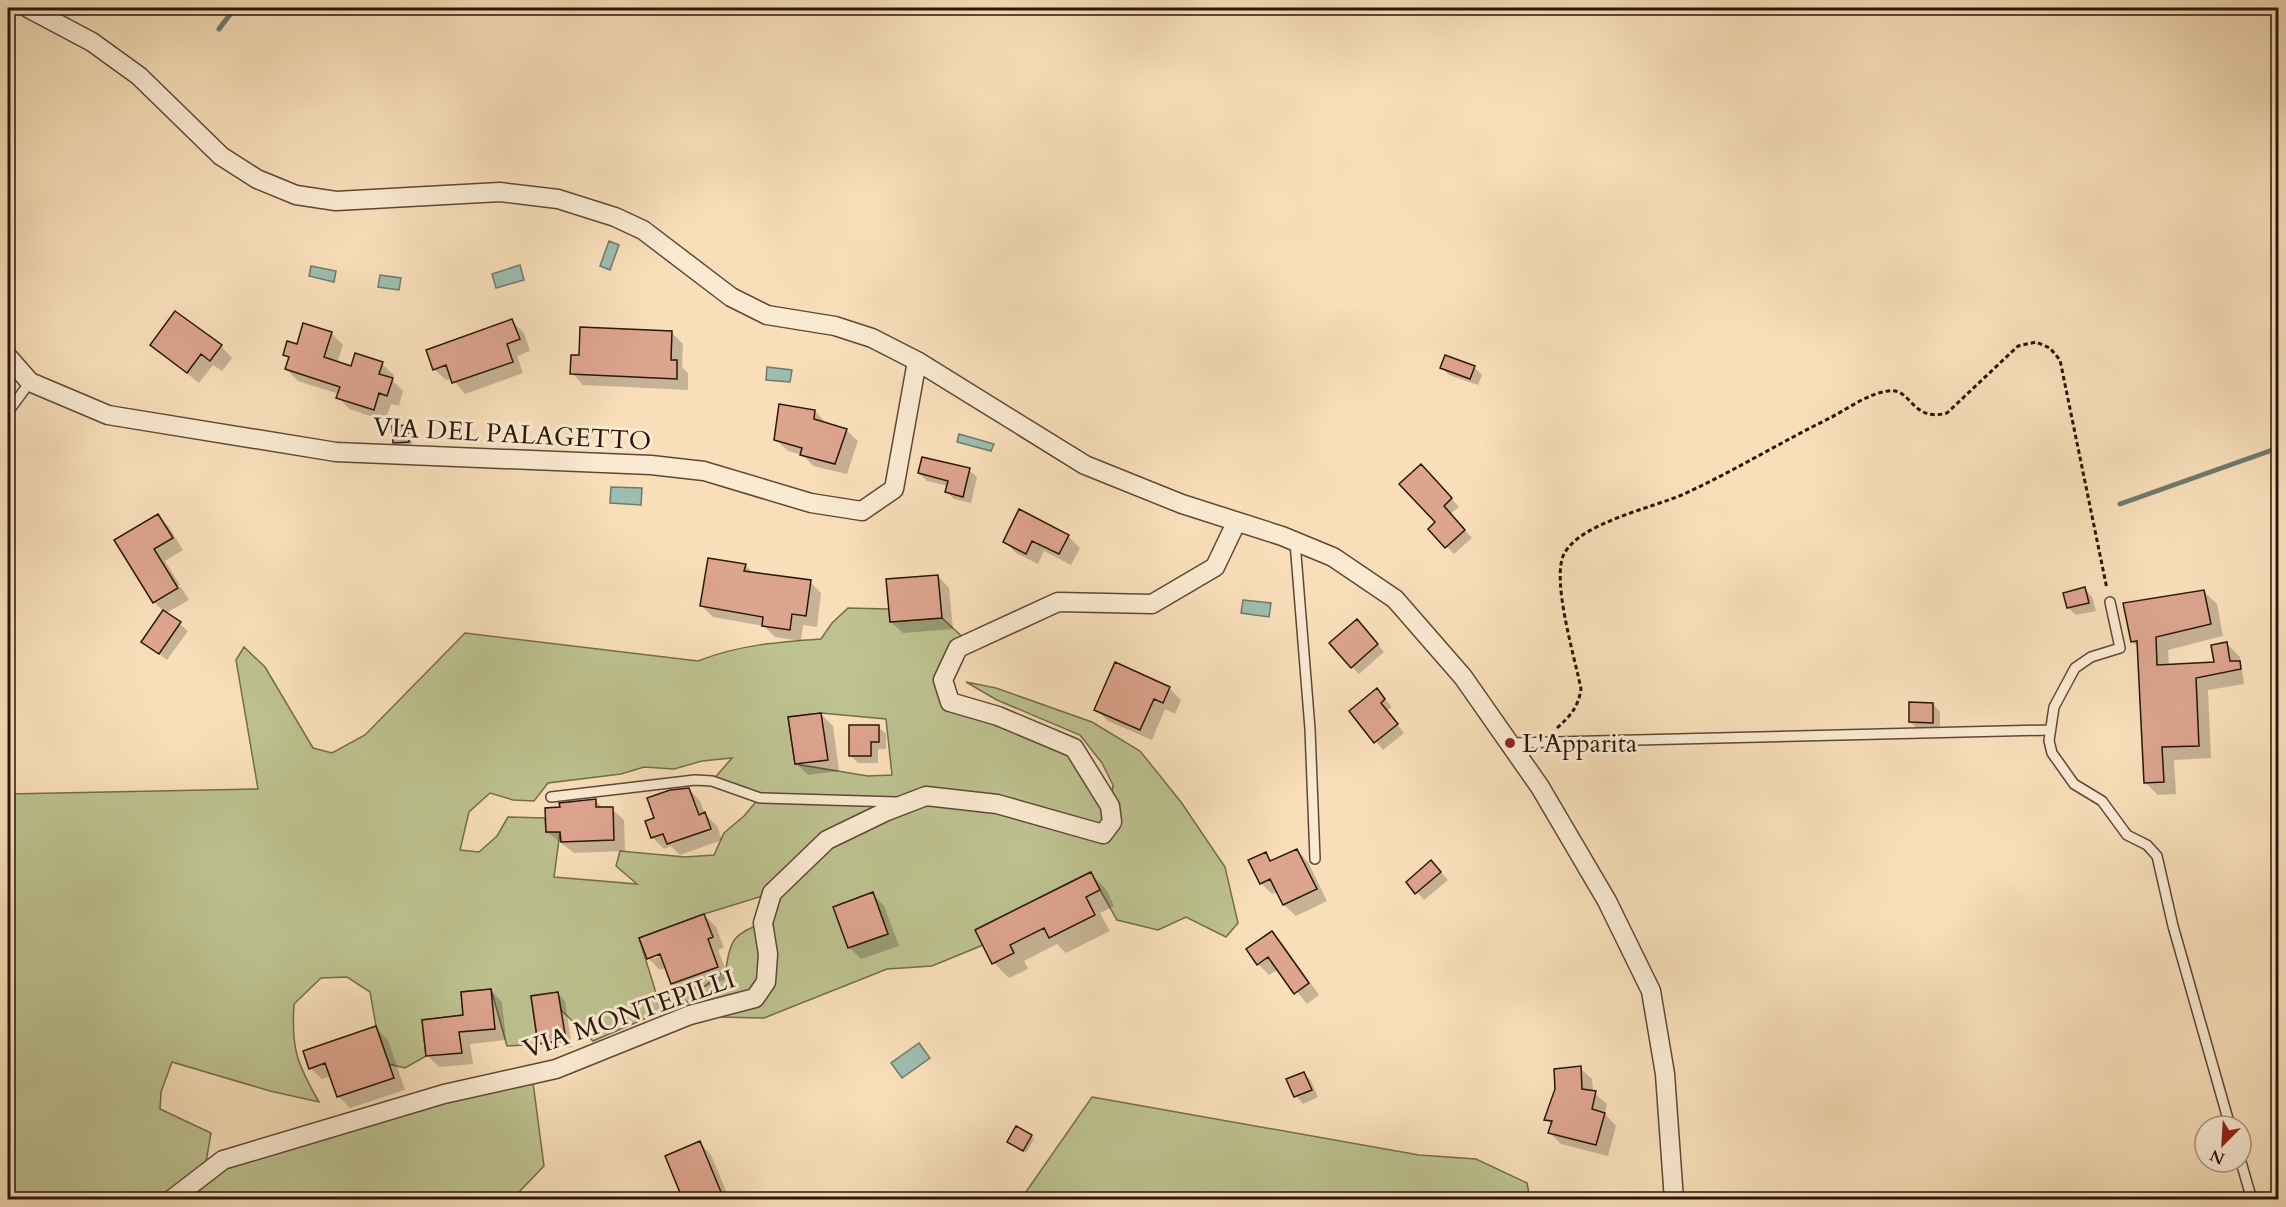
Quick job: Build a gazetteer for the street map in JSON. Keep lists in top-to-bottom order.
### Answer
{
  "streets": {
    "street": ["VIA DEL PALAGETTO", "VIA MONTEPILLI"]
  },
  "places": ["L'Apparita"],
  "north": "bottom left"
}
